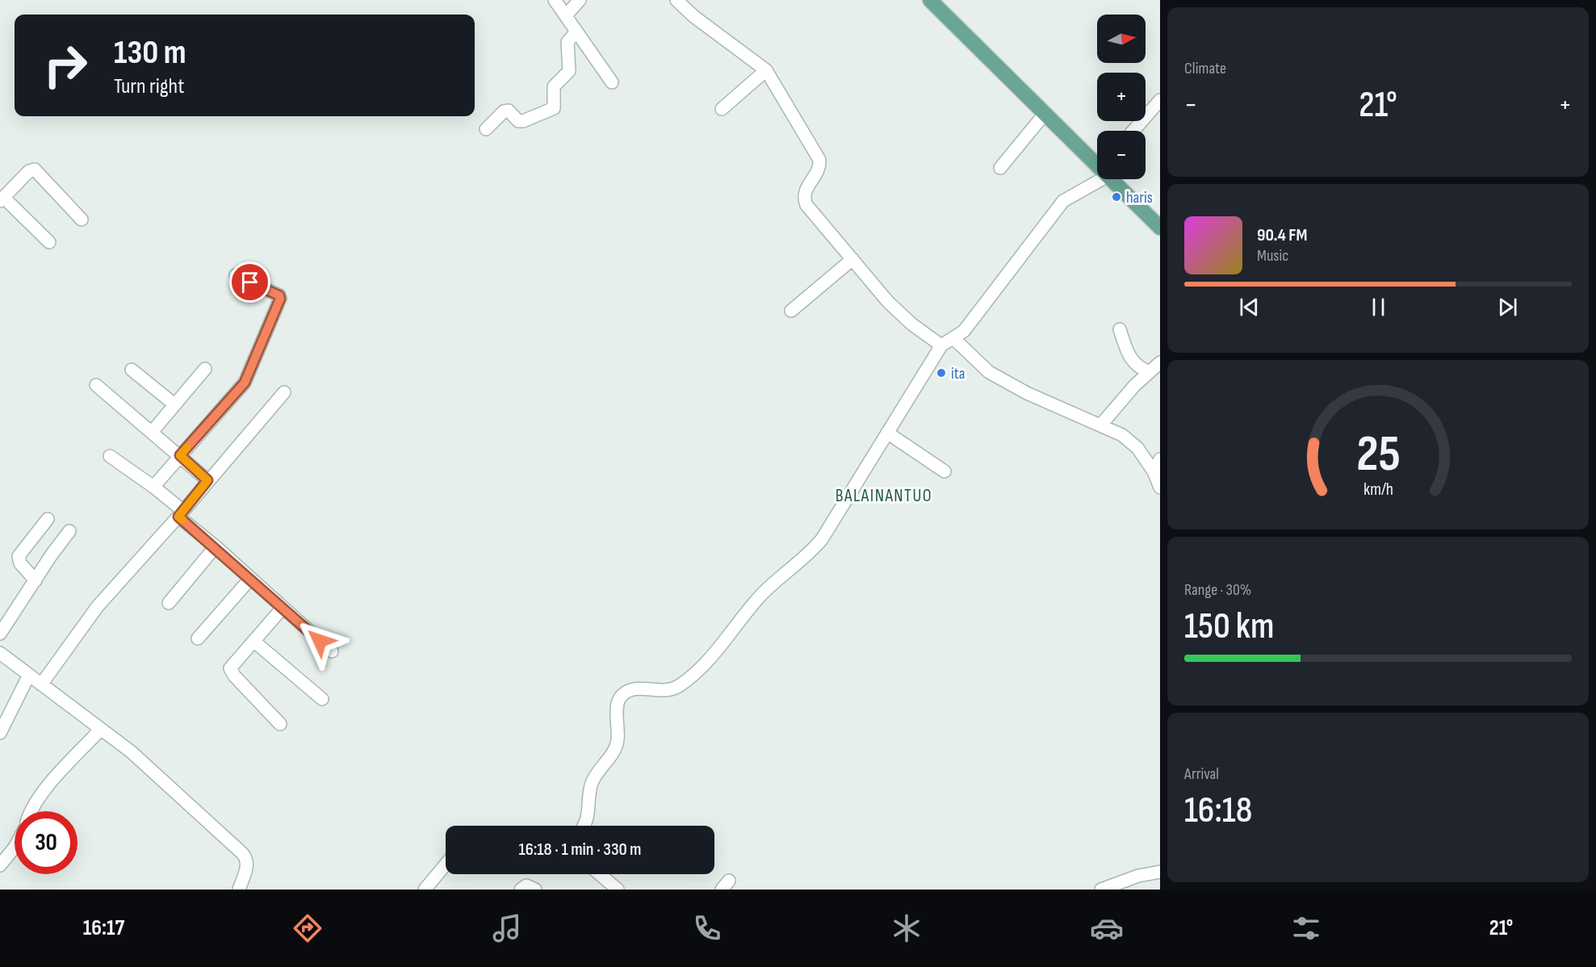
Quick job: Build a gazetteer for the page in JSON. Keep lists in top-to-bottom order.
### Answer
{
  "districts": ["BALAINANTUO"],
  "places": ["haris", "ita"],
  "north": "right",
  "page": {
    "tile": [
      "Climate",
      ["Range · 30%", "150 km"],
      ["Arrival", "16:18"]
    ],
    "map_buttons": ["+", "−"],
    "turn": ["130 m", "Turn right"],
    "heat": ["−", "21°", "+"],
    "song": ["90.4 FM", "Music"],
    "limit": "30",
    "trip": "16:18 · 1 min · 330 m",
    "tabs": ["16:17", "21°"],
    "gauge": ["25", "km/h"]
  }
}
